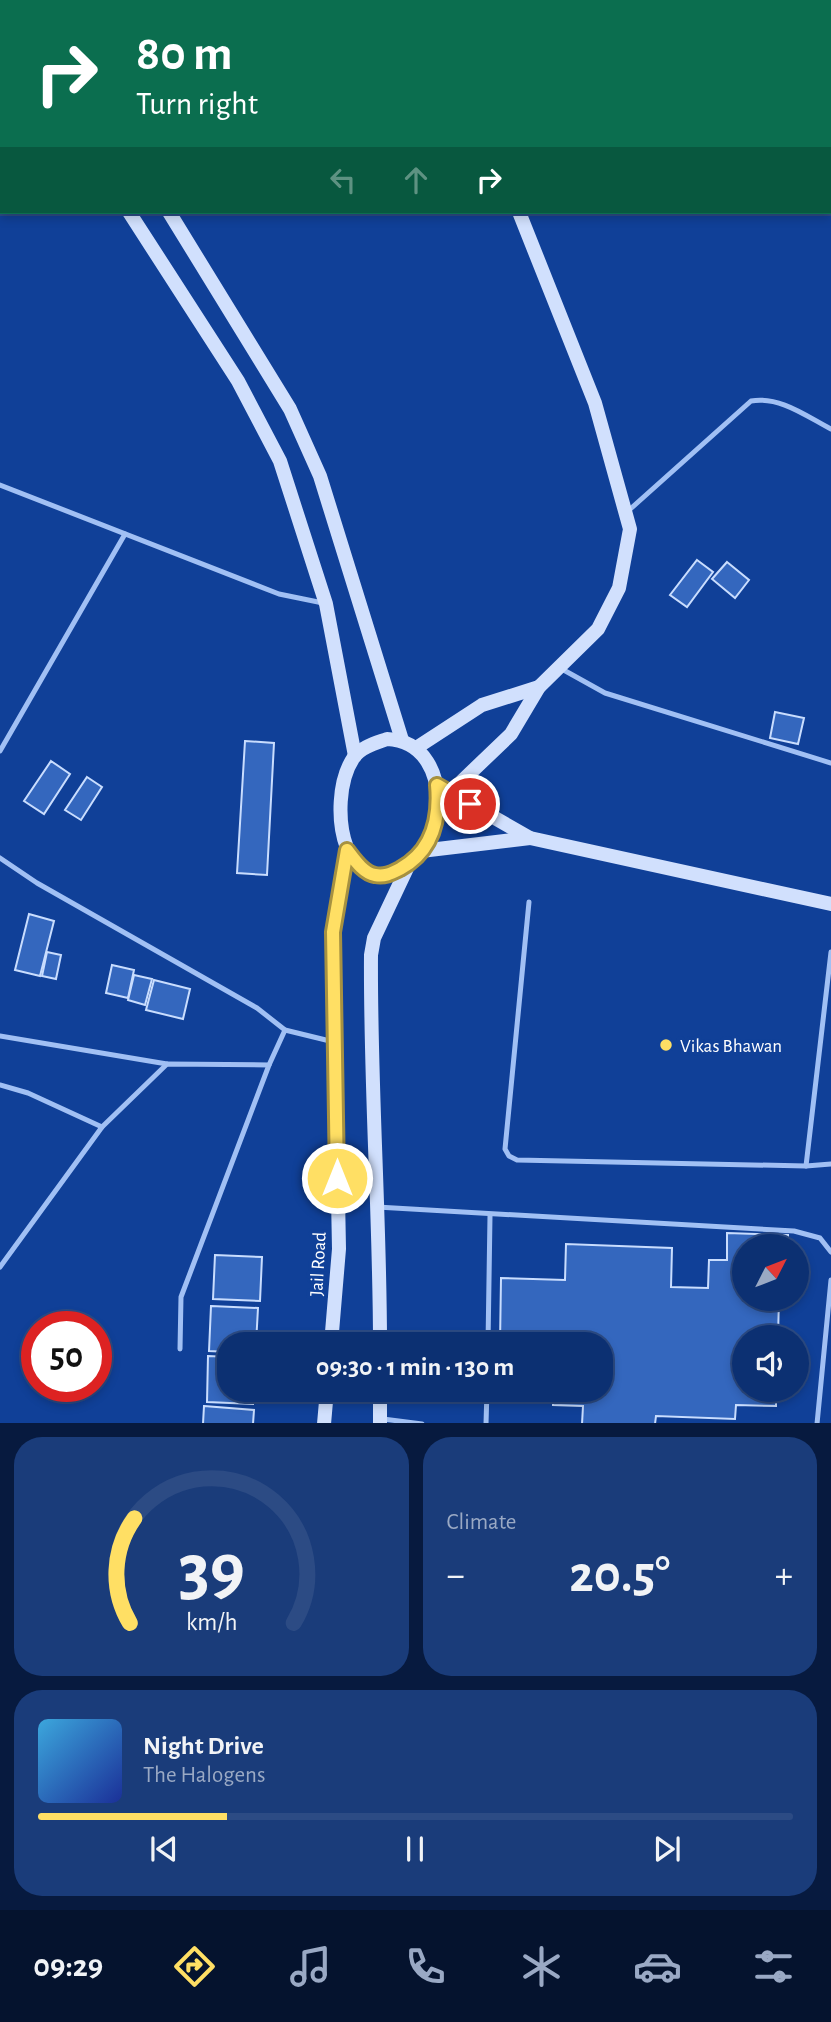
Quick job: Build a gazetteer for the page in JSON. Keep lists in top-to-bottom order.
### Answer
{
  "streets": {
    "main road": ["Jail Road"]
  },
  "places": ["Vikas Bhawan"],
  "north": "top right",
  "page": {
    "turn": ["80 m", "Turn right"],
    "limit": "50",
    "trip": "09:30 · 1 min · 130 m",
    "tile": "Climate",
    "heat": ["−", "20.5°", "+"],
    "song": ["Night Drive", "The Halogens"],
    "tabs": "09:29",
    "gauge": ["39", "km/h"]
  }
}
